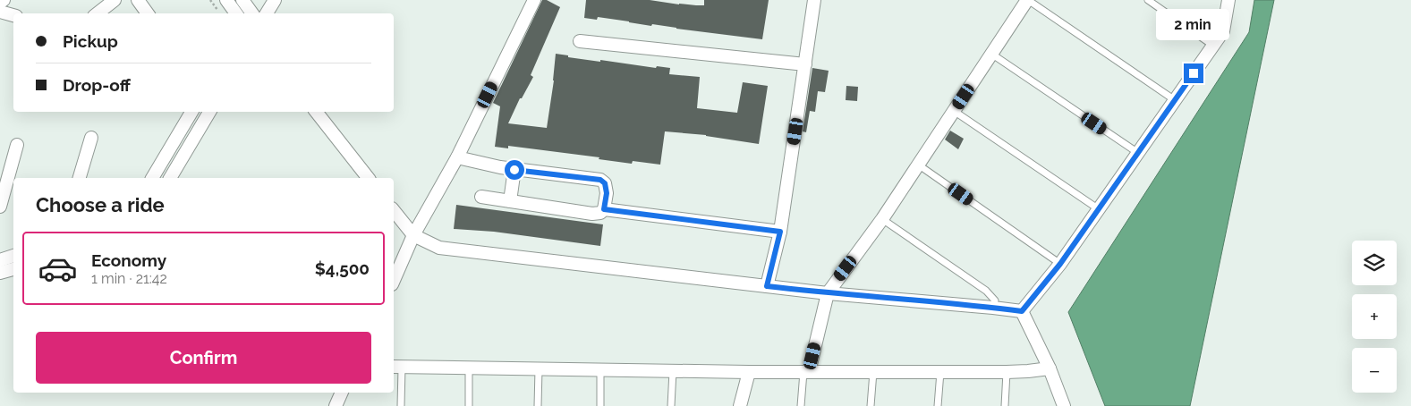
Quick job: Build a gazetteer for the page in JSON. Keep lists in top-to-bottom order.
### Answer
{
  "page": {
    "bubble": "2 min",
    "banner": ["Pickup", "Drop-off"],
    "heading": "Choose a ride",
    "list": [
      {
        "name": "Economy",
        "note": "1 min · 21:42",
        "value": "$4,500"
      }
    ],
    "map_buttons": ["+", "−"],
    "buttons": "Confirm"
  }
}
